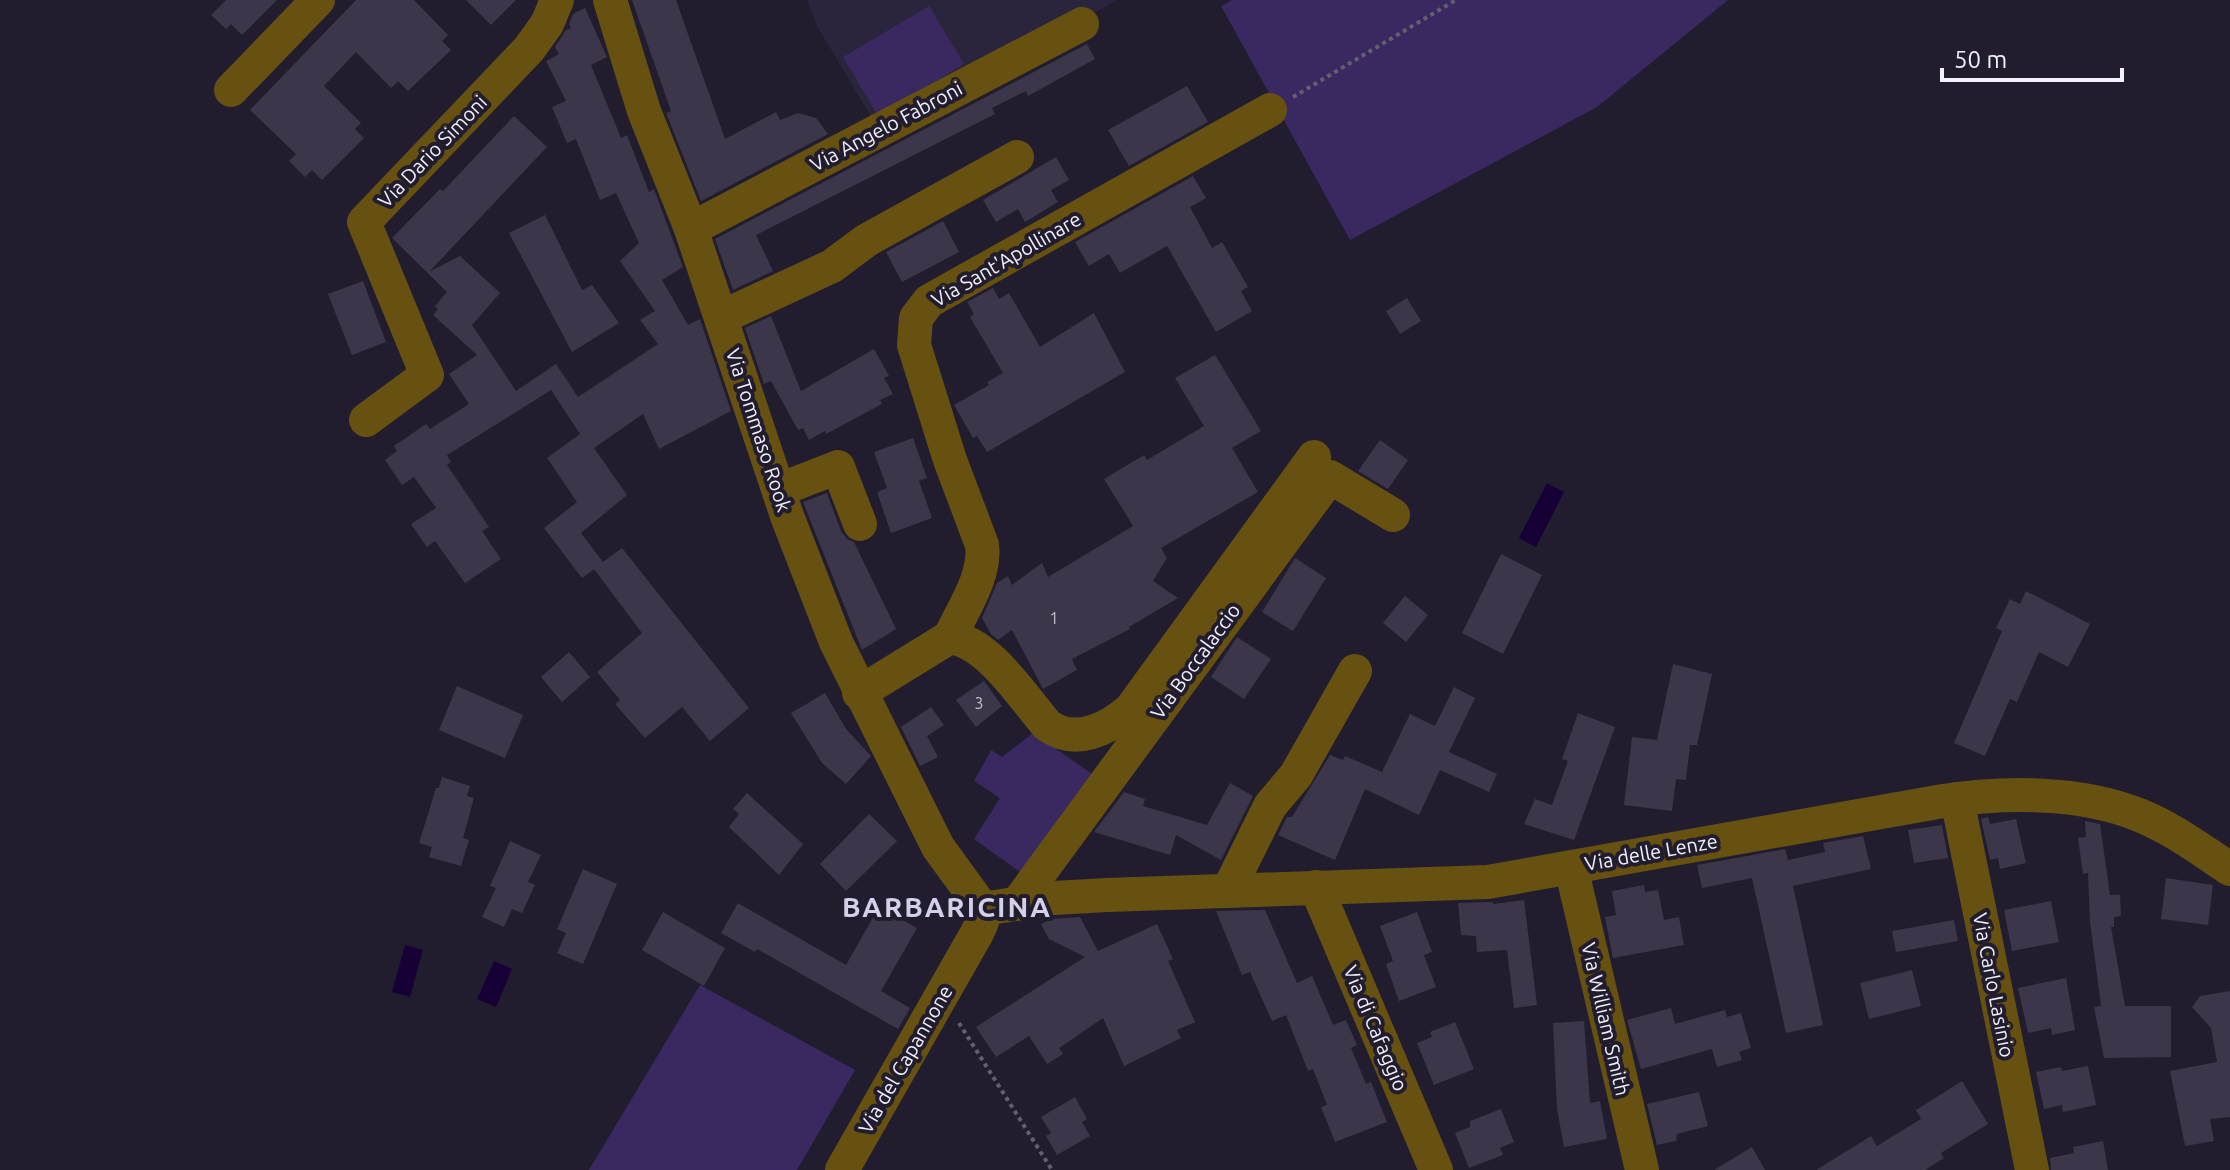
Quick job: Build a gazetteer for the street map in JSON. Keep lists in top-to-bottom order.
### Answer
{
  "streets": {
    "street": [
      "Via Angelo Fabroni",
      "Via Dario Simoni",
      "Via Sant'Apollinare",
      "Via Tommaso Rook",
      "Via Boccalaccio",
      "Via delle Lenze",
      "Via Carlo Lasinio",
      "Via William Smith",
      "Via di Cafaggio",
      "Via del Capannone"
    ]
  },
  "crossings": [
    ["Via Angelo Fabroni", "Via Tommaso Rook"],
    ["Via Tommaso Rook", "Via delle Lenze"],
    ["Via Tommaso Rook", "Via del Capannone"],
    ["Via Boccalaccio", "Via delle Lenze"],
    ["Via delle Lenze", "Via Carlo Lasinio"],
    ["Via delle Lenze", "Via William Smith"],
    ["Via delle Lenze", "Via di Cafaggio"],
    ["Via delle Lenze", "Via del Capannone"]
  ],
  "districts": ["BARBARICINA"],
  "house_numbers": ["1", "3"],
  "scale_bar": "50 m"
}
